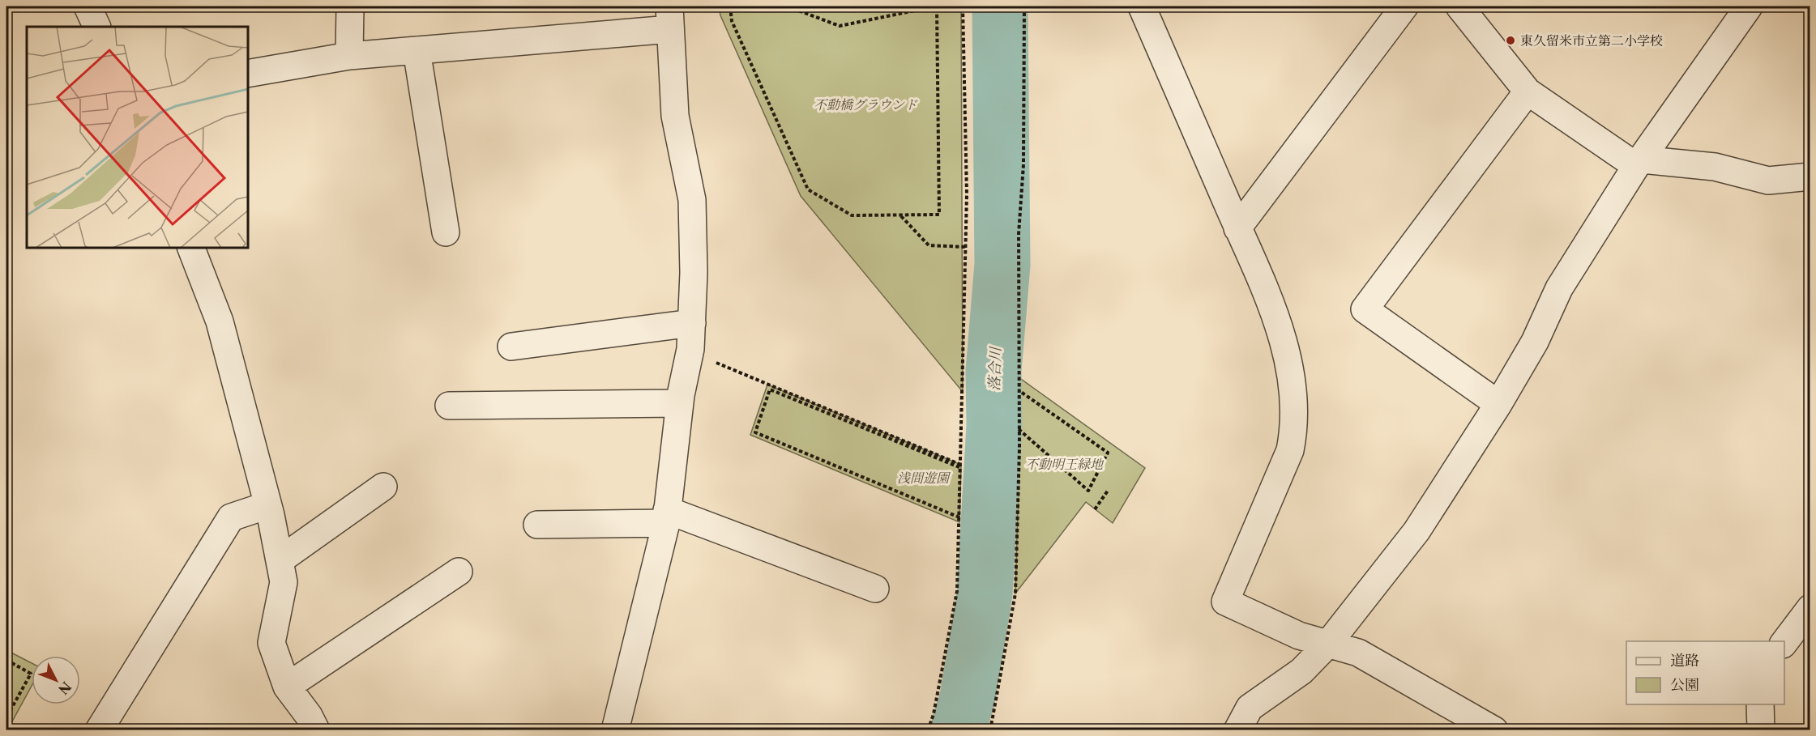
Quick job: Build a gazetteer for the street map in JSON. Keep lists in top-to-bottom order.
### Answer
{
  "water": ["落合川"],
  "parks": ["不動橋グラウンド", "不動明王緑地", "浅間遊園"],
  "places": ["東久留米市立第二小学校"],
  "legend": ["道路", "公園"],
  "north": "bottom right"
}
